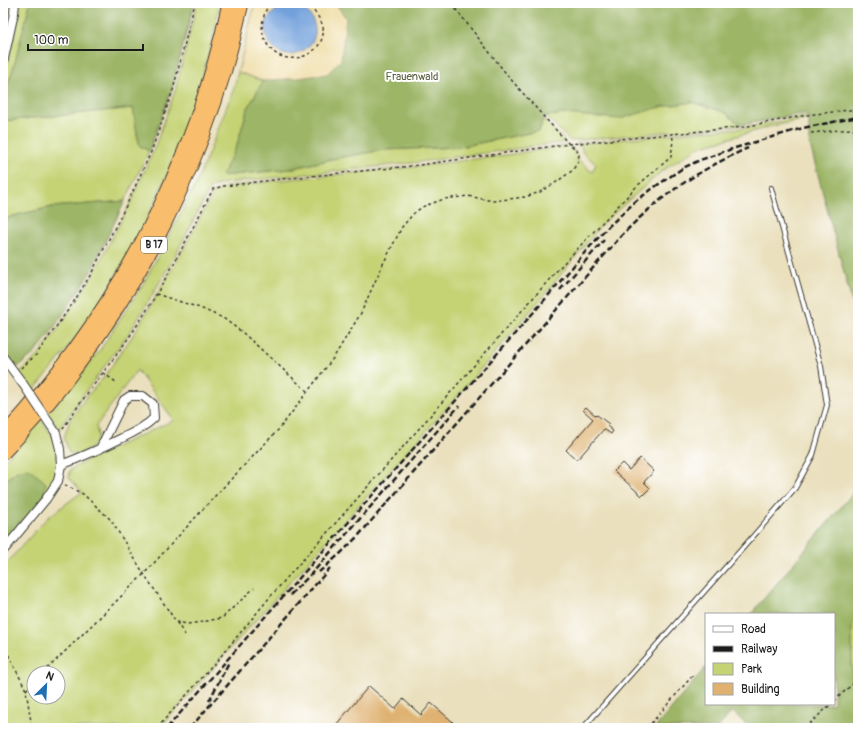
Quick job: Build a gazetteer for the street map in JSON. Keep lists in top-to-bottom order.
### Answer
{
  "streets": {
    "highway": ["B 17"]
  },
  "parks": ["Frauenwald"],
  "legend": [
    "Road",
    "Railway",
    "Park",
    "Building"
  ],
  "scale_bar": "100 m",
  "north": "top right"
}
